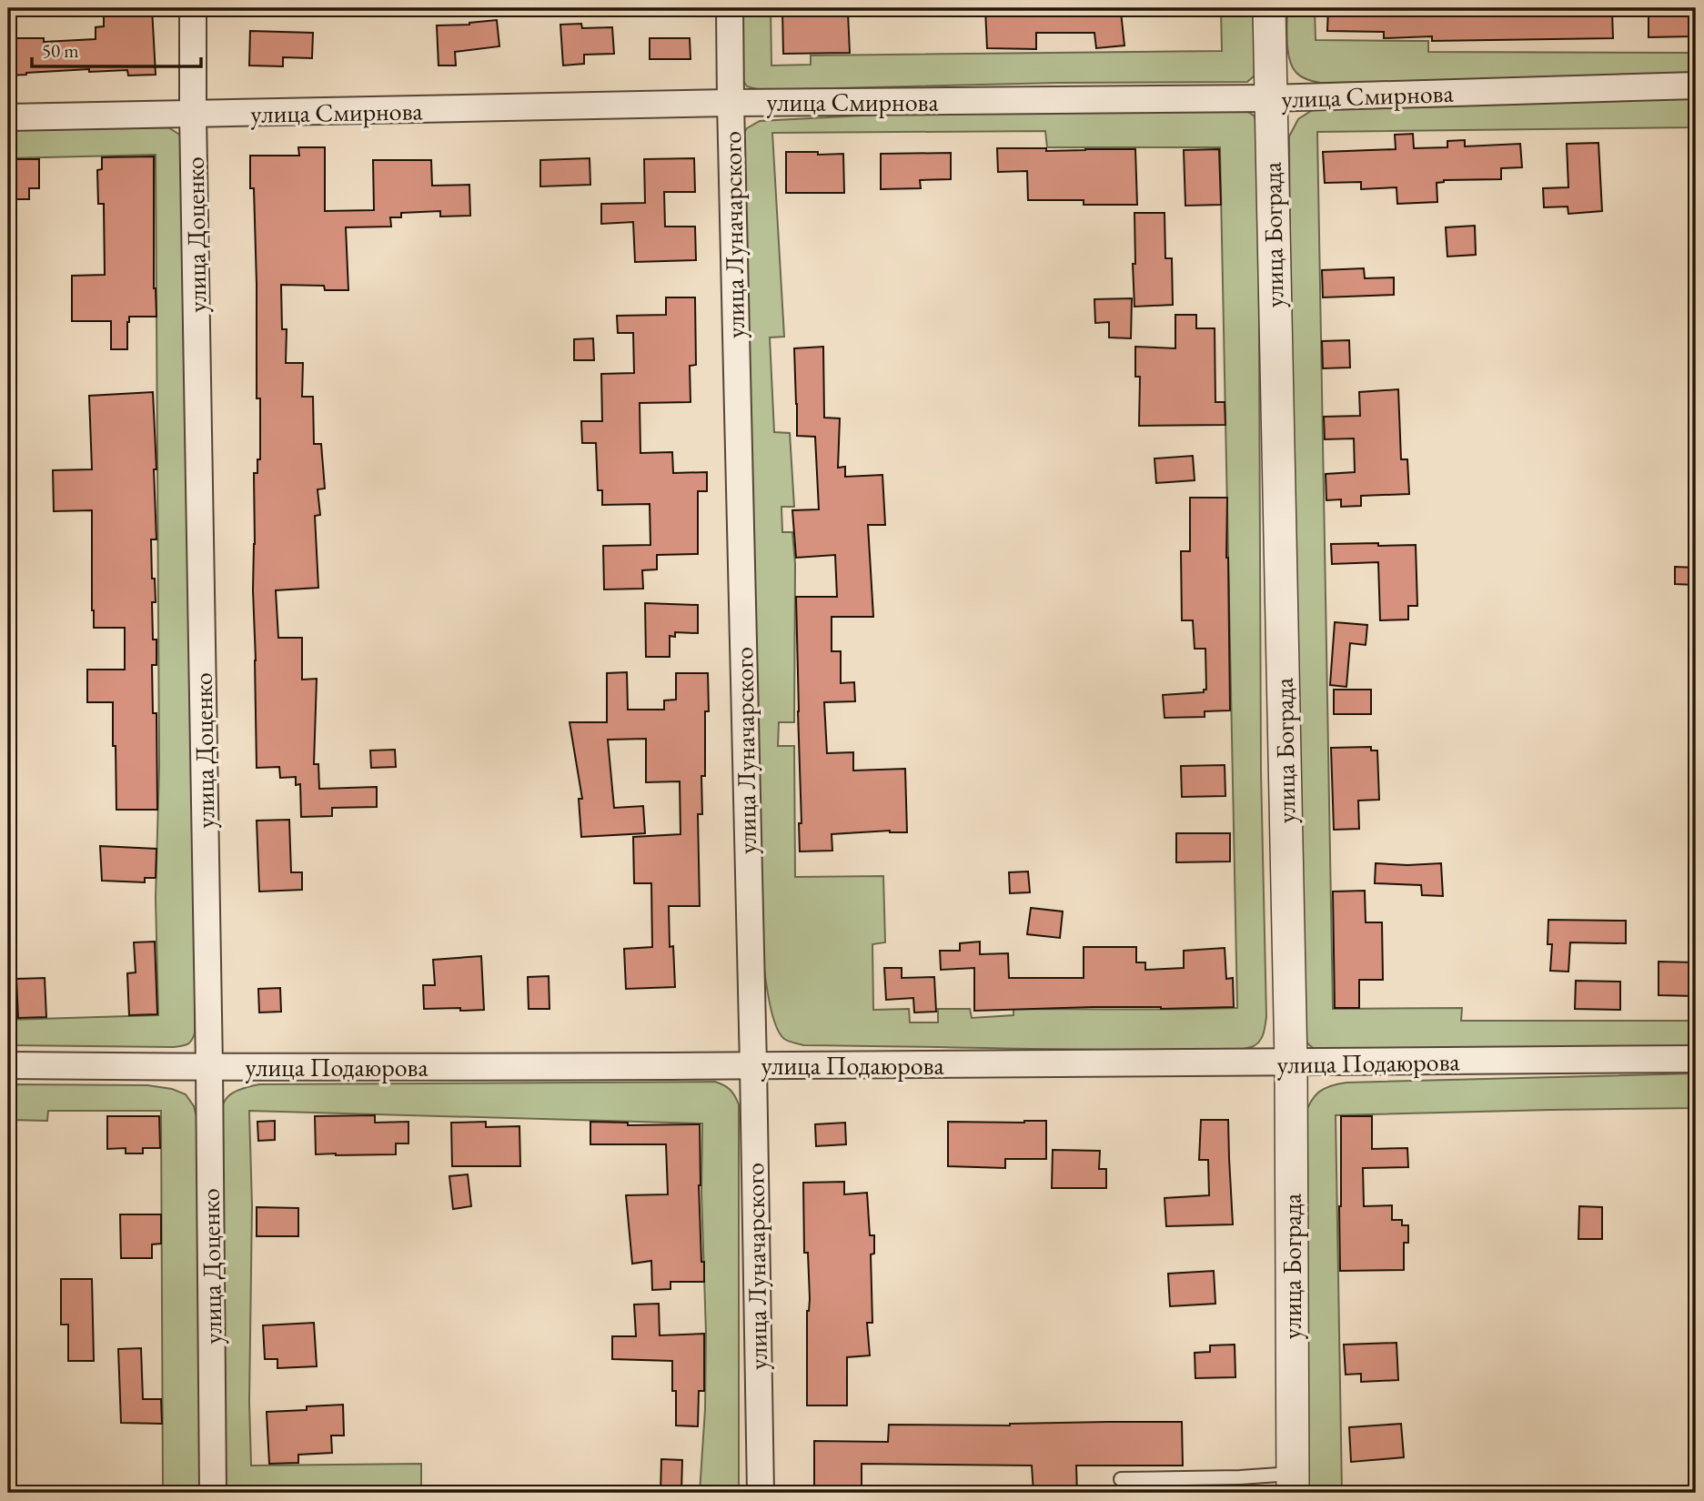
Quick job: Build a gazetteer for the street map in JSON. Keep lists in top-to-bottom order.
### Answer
{
  "streets": {
    "street": [
      "улица Смирнова",
      "улица Доценко",
      "улица Луначарского",
      "улица Бограда",
      "улица Подаюрова"
    ]
  },
  "crossings": [
    ["улица Смирнова", "улица Доценко"],
    ["улица Смирнова", "улица Луначарского"],
    ["улица Смирнова", "улица Бограда"],
    ["улица Доценко", "улица Подаюрова"],
    ["улица Луначарского", "улица Подаюрова"],
    ["улица Бограда", "улица Подаюрова"]
  ],
  "scale_bar": "50 m"
}
